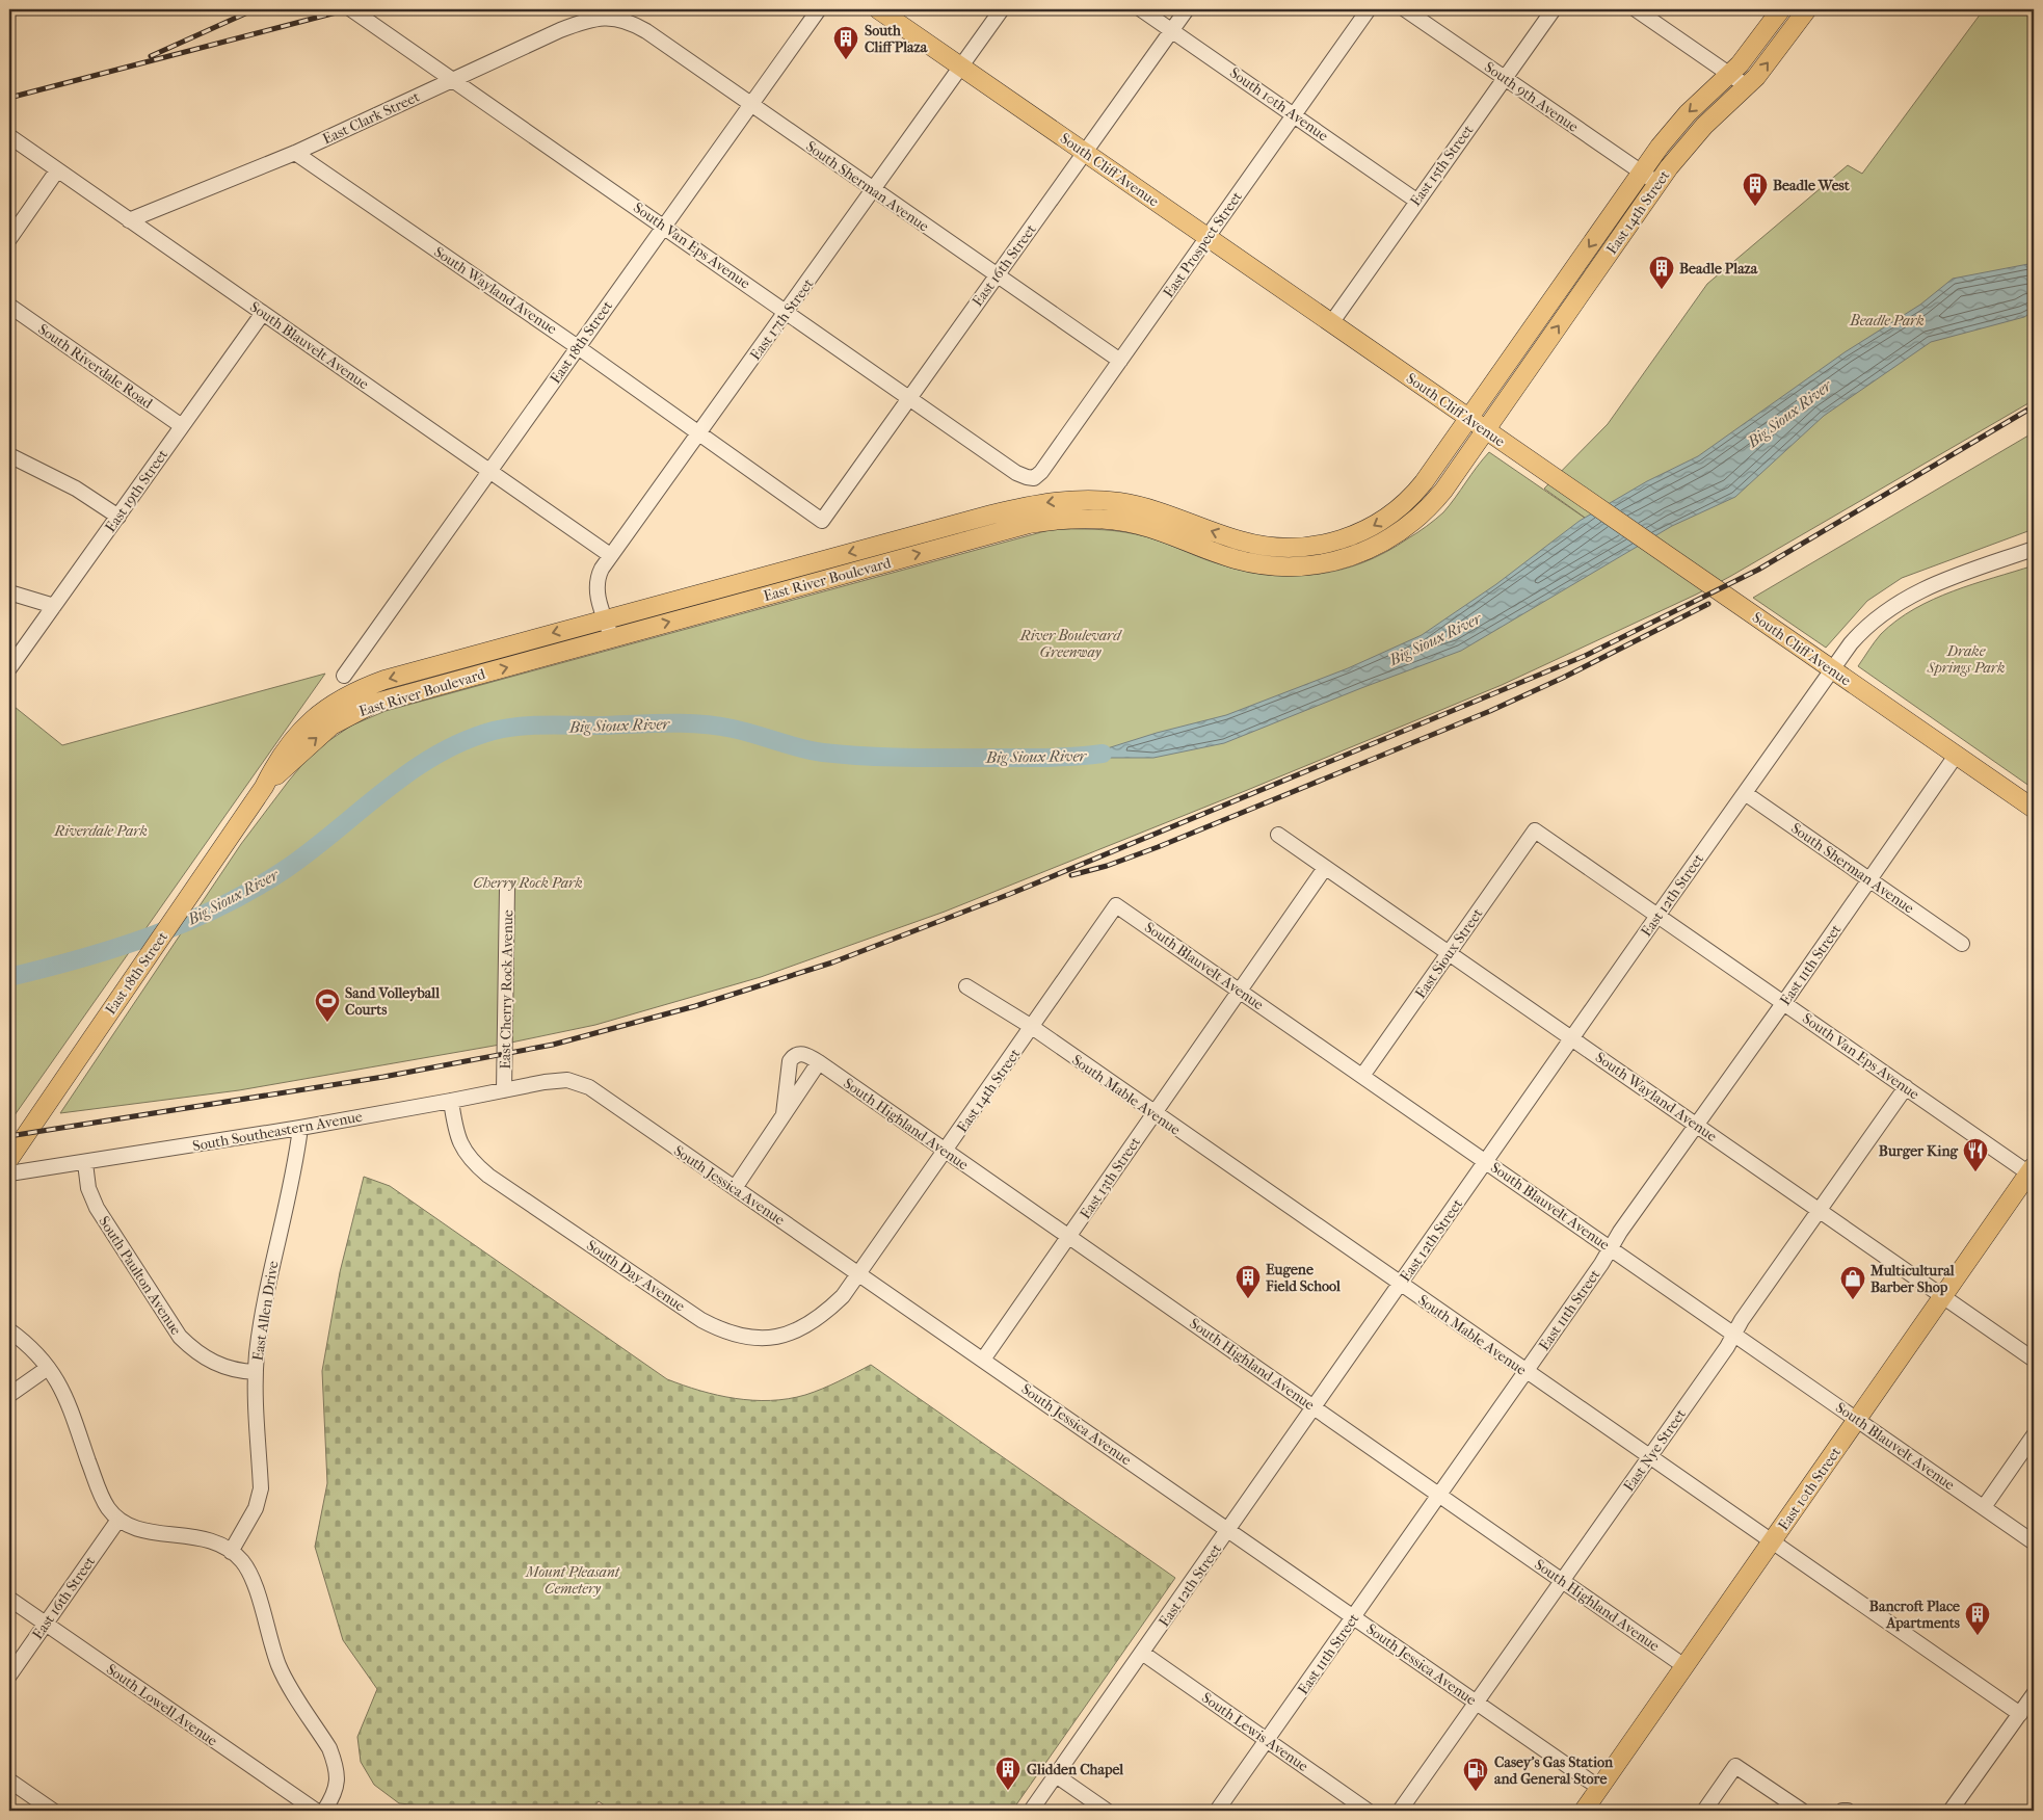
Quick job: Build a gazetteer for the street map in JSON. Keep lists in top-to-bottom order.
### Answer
{
  "streets": {
    "main road": [
      "South Cliff Avenue",
      "East 14th Street",
      "East 18th Street",
      "East River Boulevard",
      "East 10th Street"
    ],
    "street": [
      "South 9th Avenue",
      "South 10th Avenue",
      "East Clark Street",
      "East 15th Street",
      "South Sherman Avenue",
      "East Prospect Street",
      "South Van Eps Avenue",
      "East 16th Street",
      "South Wayland Avenue",
      "East 17th Street",
      "South Blauvelt Avenue",
      "South Riverdale Road",
      "East 19th Street",
      "East 12th Street",
      "East Sioux Street",
      "East 11th Street",
      "East Cherry Rock Avenue",
      "South Mable Avenue",
      "South Highland Avenue",
      "South Southeastern Avenue",
      "East 13th Street",
      "South Jessica Avenue",
      "South Paulton Avenue",
      "South Day Avenue",
      "East Allen Drive",
      "East Nye Street",
      "South Lowell Avenue",
      "South Lewis Avenue"
    ]
  },
  "crossings": [
    ["South 9th Avenue", "East 15th Street"],
    ["South 9th Avenue", "East 14th Street"],
    ["South 10th Avenue", "East 15th Street"],
    ["South 10th Avenue", "East Prospect Street"],
    ["South 10th Avenue", "East 16th Street"],
    ["East Clark Street", "South Sherman Avenue"],
    ["East Clark Street", "South Van Eps Avenue"],
    ["East Clark Street", "South Wayland Avenue"],
    ["East Clark Street", "South Blauvelt Avenue"],
    ["East 15th Street", "South Cliff Avenue"],
    ["South Cliff Avenue", "East 14th Street"],
    ["South Cliff Avenue", "East Prospect Street"],
    ["South Cliff Avenue", "East 16th Street"],
    ["South Cliff Avenue", "East 17th Street"],
    ["South Cliff Avenue", "East River Boulevard"],
    ["South Cliff Avenue", "East 12th Street"],
    ["South Cliff Avenue", "East 11th Street"],
    ["South Sherman Avenue", "East Prospect Street"],
    ["South Sherman Avenue", "East 16th Street"],
    ["South Sherman Avenue", "East 17th Street"],
    ["South Sherman Avenue", "East 18th Street"],
    ["South Sherman Avenue", "East 12th Street"],
    ["South Sherman Avenue", "East 11th Street"],
    ["East 14th Street", "South Blauvelt Avenue"],
    ["East 14th Street", "East River Boulevard"],
    ["East 14th Street", "South Mable Avenue"],
    ["East 14th Street", "South Highland Avenue"],
    ["East 14th Street", "South Jessica Avenue"],
    ["East 14th Street", "South Day Avenue"],
    ["East Prospect Street", "South Van Eps Avenue"],
    ["South Van Eps Avenue", "East 16th Street"],
    ["South Van Eps Avenue", "East 17th Street"],
    ["South Van Eps Avenue", "East 18th Street"],
    ["South Van Eps Avenue", "East 12th Street"],
    ["South Van Eps Avenue", "East Sioux Street"],
    ["South Van Eps Avenue", "East 11th Street"],
    ["South Van Eps Avenue", "East Nye Street"],
    ["South Van Eps Avenue", "East 10th Street"],
    ["East 16th Street", "South Wayland Avenue"],
    ["East 16th Street", "South Lowell Avenue"],
    ["South Wayland Avenue", "East 17th Street"],
    ["South Wayland Avenue", "East 18th Street"],
    ["South Wayland Avenue", "East 12th Street"],
    ["South Wayland Avenue", "East Sioux Street"],
    ["South Wayland Avenue", "East 11th Street"],
    ["South Wayland Avenue", "East 13th Street"],
    ["South Wayland Avenue", "East Nye Street"],
    ["South Wayland Avenue", "East 10th Street"],
    ["East 17th Street", "South Blauvelt Avenue"],
    ["East 17th Street", "East River Boulevard"],
    ["East 18th Street", "South Blauvelt Avenue"],
    ["East 18th Street", "East River Boulevard"],
    ["South Blauvelt Avenue", "East 19th Street"],
    ["South Blauvelt Avenue", "East 12th Street"],
    ["South Blauvelt Avenue", "East Sioux Street"],
    ["South Blauvelt Avenue", "East 11th Street"],
    ["South Blauvelt Avenue", "East 13th Street"],
    ["South Blauvelt Avenue", "East Nye Street"],
    ["South Blauvelt Avenue", "East 10th Street"],
    ["South Riverdale Road", "East 19th Street"],
    ["East 12th Street", "South Mable Avenue"],
    ["East 12th Street", "South Highland Avenue"],
    ["East 12th Street", "South Jessica Avenue"],
    ["East 12th Street", "South Lewis Avenue"],
    ["East 11th Street", "South Mable Avenue"],
    ["East 11th Street", "South Highland Avenue"],
    ["East 11th Street", "South Jessica Avenue"],
    ["East 11th Street", "South Lewis Avenue"],
    ["East Cherry Rock Avenue", "South Southeastern Avenue"],
    ["South Mable Avenue", "East 13th Street"],
    ["South Mable Avenue", "East Nye Street"],
    ["South Mable Avenue", "East 10th Street"],
    ["South Highland Avenue", "East 13th Street"],
    ["South Highland Avenue", "East Nye Street"],
    ["South Highland Avenue", "East 10th Street"],
    ["South Southeastern Avenue", "South Jessica Avenue"],
    ["South Southeastern Avenue", "South Paulton Avenue"],
    ["South Southeastern Avenue", "South Day Avenue"],
    ["South Southeastern Avenue", "East Allen Drive"],
    ["East 13th Street", "South Jessica Avenue"],
    ["South Jessica Avenue", "South Day Avenue"],
    ["South Jessica Avenue", "East Nye Street"],
    ["South Jessica Avenue", "East 10th Street"],
    ["South Paulton Avenue", "East Allen Drive"]
  ],
  "water": ["Big Sioux River"],
  "parks": [
    "Beadle Park",
    "River Boulevard Greenway",
    "Drake Springs Park",
    "Riverdale Park",
    "Cherry Rock Park",
    "Mount Pleasant Cemetery"
  ],
  "places": {
    "building": [
      "South Cliff Plaza",
      "Beadle West",
      "Beadle Plaza",
      "Eugene Field School",
      "Bancroft Place Apartments",
      "Glidden Chapel"
    ],
    "sports": ["Sand Volleyball Courts"],
    "restaurant": ["Burger King"],
    "shop": ["Multicultural Barber Shop"],
    "fuel station": ["Casey's Gas Station and General Store"]
  }
}
